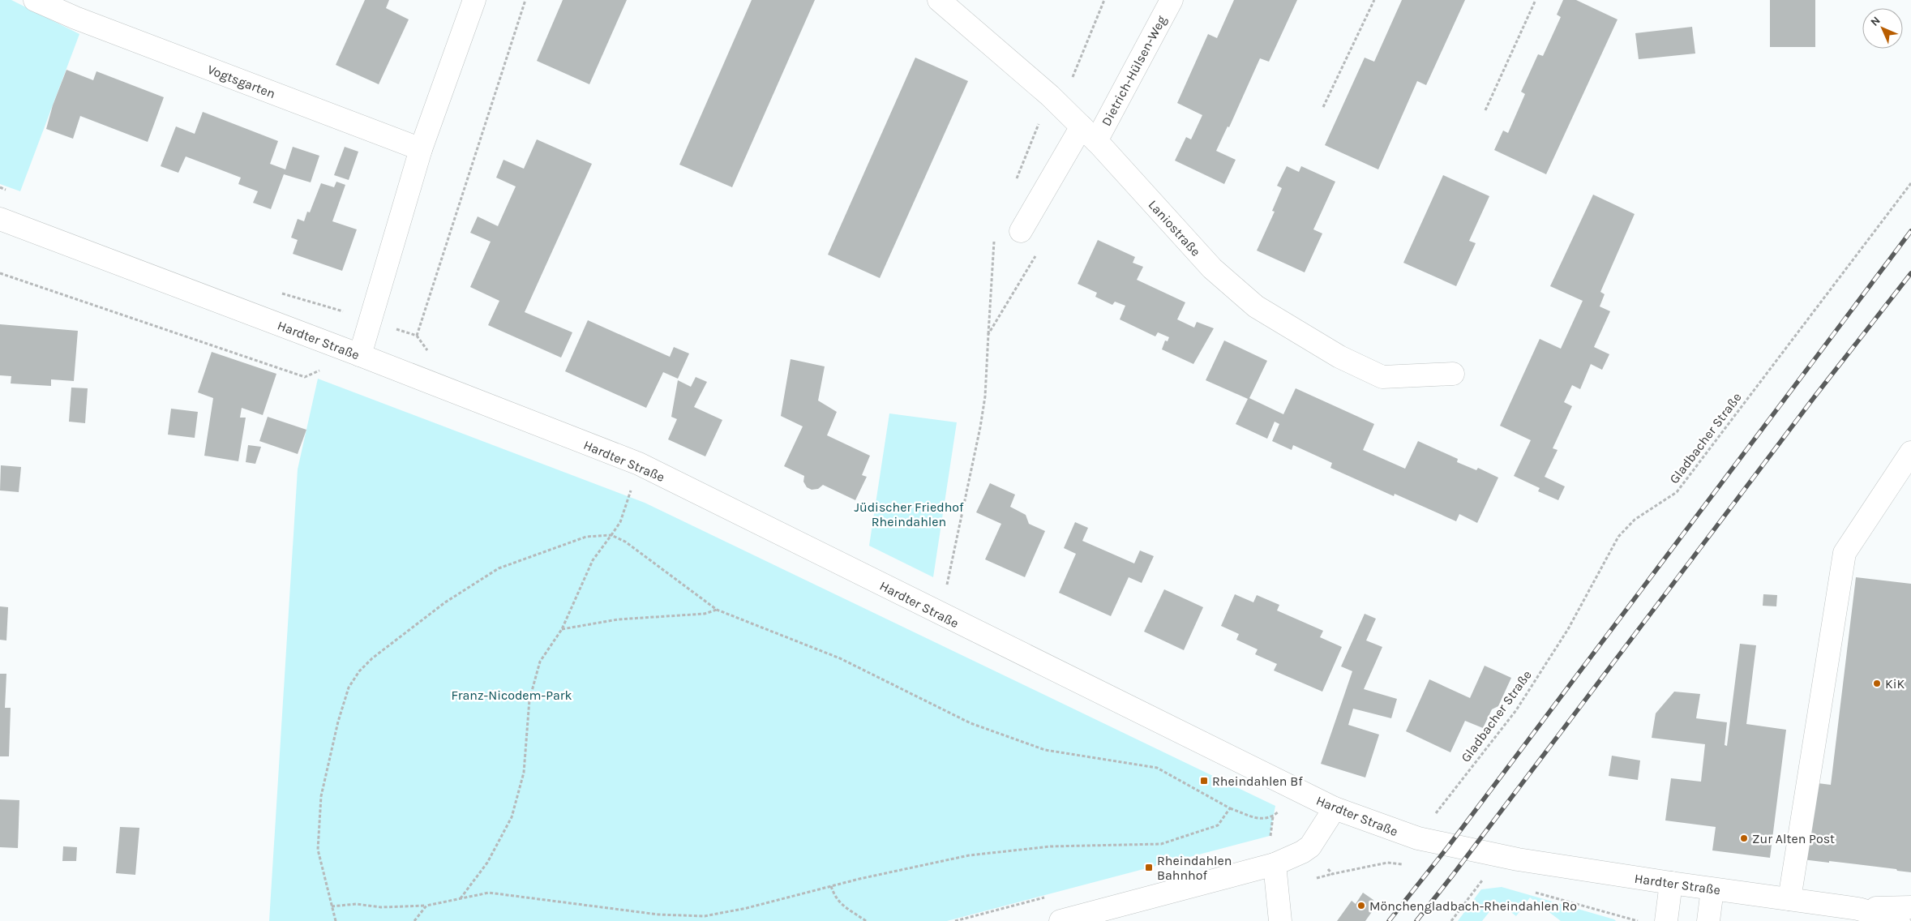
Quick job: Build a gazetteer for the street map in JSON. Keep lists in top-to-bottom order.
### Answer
{
  "streets": {
    "street": [
      "Dietrich-Hülsen-Weg",
      "Vogtsgarten",
      "Laniostraße",
      "Hardter Straße"
    ],
    "path": ["Gladbacher Straße"]
  },
  "crossings": [
    ["Dietrich-Hülsen-Weg", "Laniostraße"],
    ["Hardter Straße", "Gladbacher Straße"]
  ],
  "parks": ["Jüdischer Friedhof Rheindahlen", "Franz-Nicodem-Park"],
  "places": {
    "other": ["KiK", "Zur Alten Post", "Mönchengladbach-Rheindahlen Ro"],
    "transit": ["Rheindahlen Bf", "Rheindahlen Bahnhof"]
  },
  "north": "top left"
}
